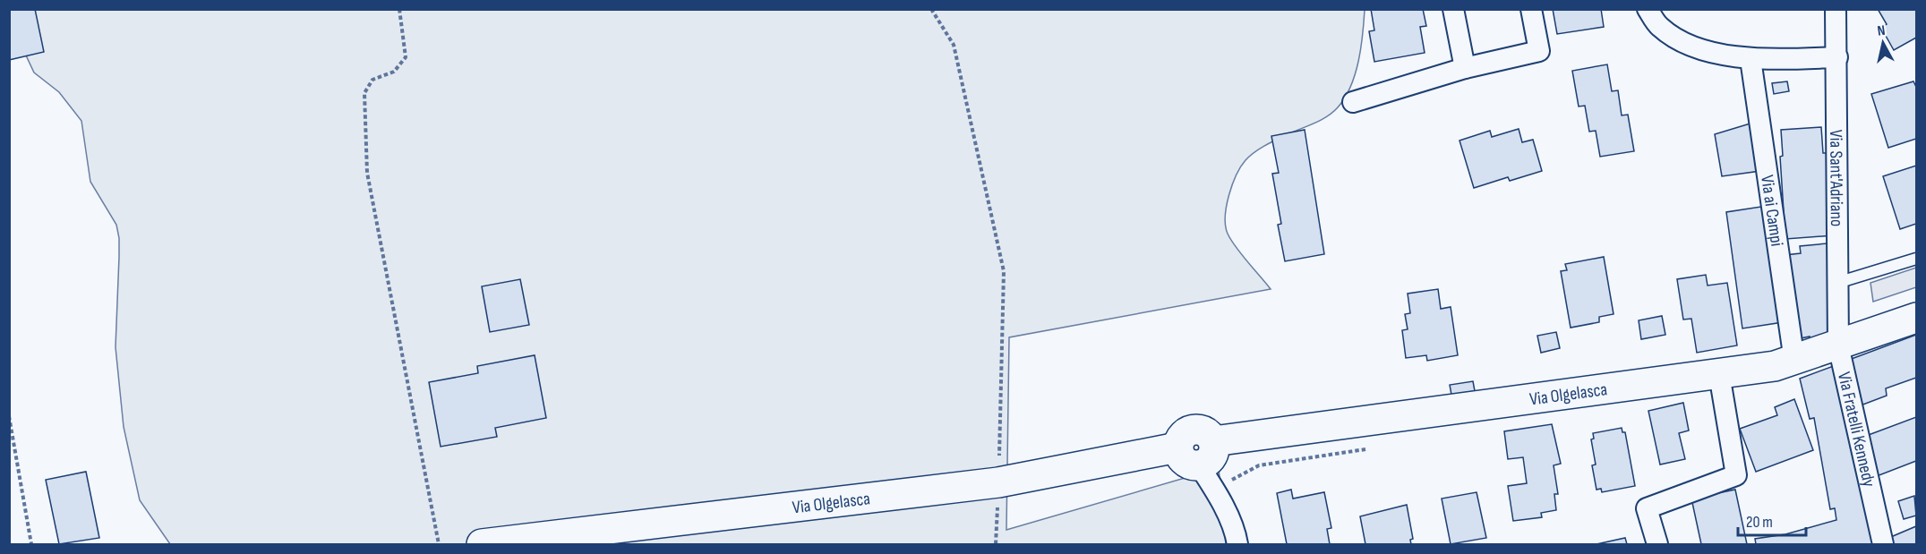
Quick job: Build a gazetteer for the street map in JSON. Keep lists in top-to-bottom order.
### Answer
{
  "streets": {
    "street": [
      "Via Sant'Adriano",
      "Via ai Campi",
      "Via Olgelasca",
      "Via Fratelli Kennedy"
    ]
  },
  "crossings": [
    ["Via Sant'Adriano", "Via Olgelasca"],
    ["Via Sant'Adriano", "Via Fratelli Kennedy"],
    ["Via ai Campi", "Via Olgelasca"],
    ["Via Olgelasca", "Via Fratelli Kennedy"]
  ],
  "scale_bar": "20 m",
  "north": "top"
}
